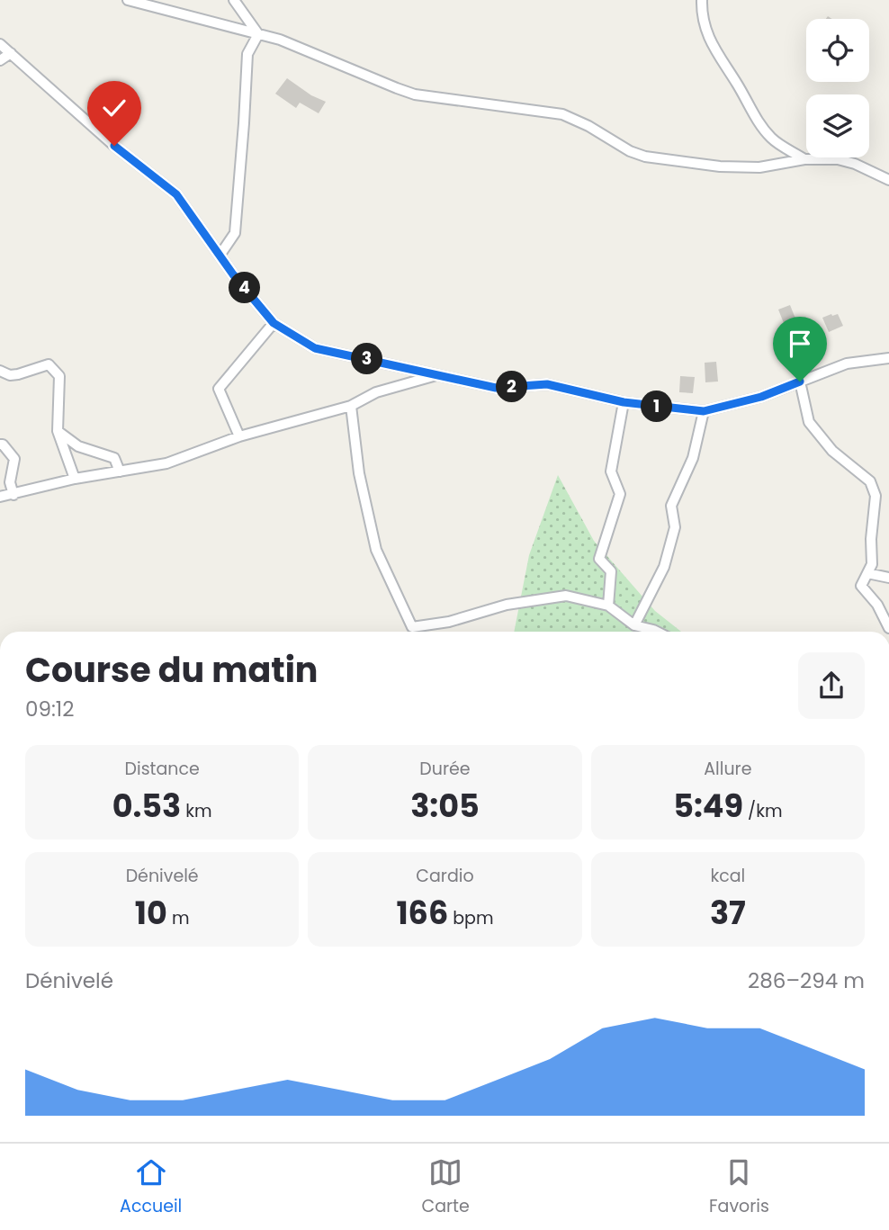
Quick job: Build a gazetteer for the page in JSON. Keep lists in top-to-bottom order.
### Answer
{
  "page": {
    "pins": [
      "4",
      "3",
      "2",
      "1"
    ],
    "heading": ["Course du matin", "09:12"],
    "stats": [
      ["Distance", "0.53 km"],
      ["Durée", "3:05"],
      ["Allure", "5:49 /km"],
      ["Dénivelé", "10 m"],
      ["Cardio", "166 bpm"],
      ["kcal", "37"]
    ],
    "chart": ["Dénivelé", "286–294 m"],
    "tabs": ["Accueil", "Carte", "Favoris"]
  }
}
